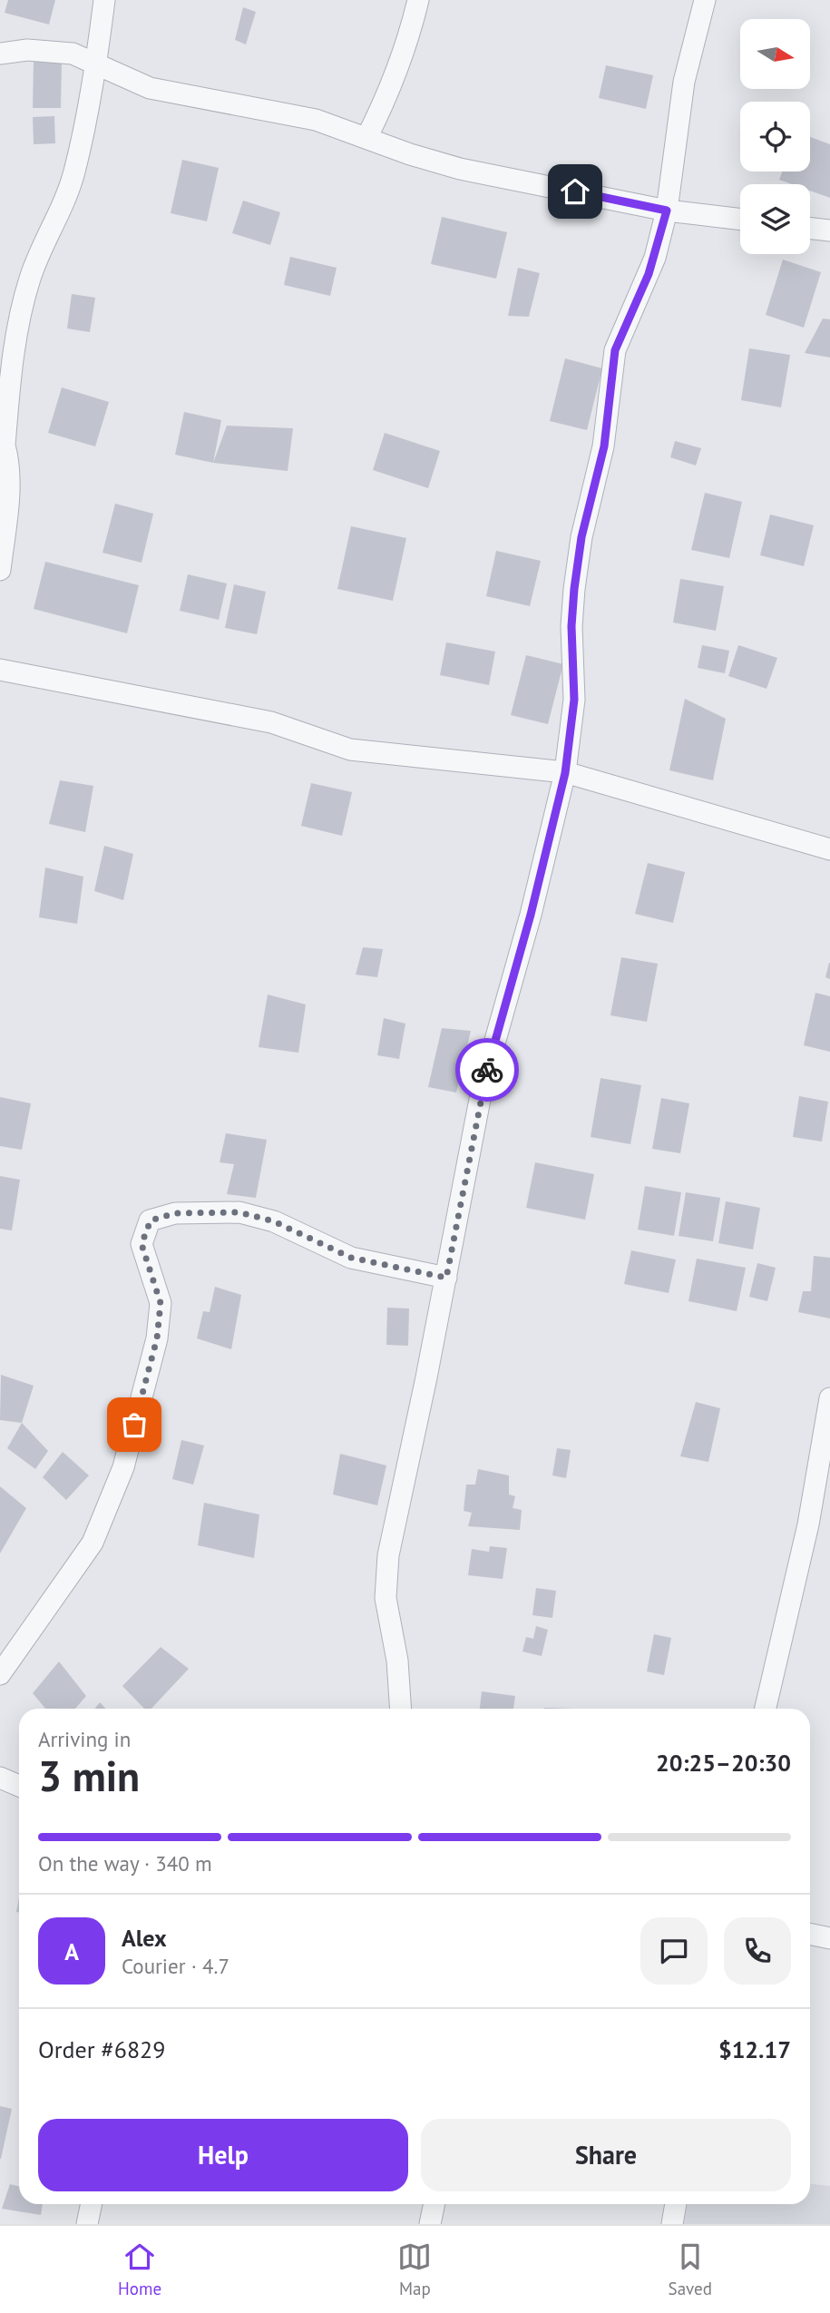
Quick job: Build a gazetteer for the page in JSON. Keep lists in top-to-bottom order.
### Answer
{
  "north": "right",
  "page": {
    "heading": ["3 min", "Arriving in", "20:25–20:30"],
    "panel": [
      "Alex",
      "Courier · 4.7",
      "Order #6829",
      "$12.17"
    ],
    "bar": "On the way · 340 m",
    "round": "A",
    "buttons": ["Help", "Share"],
    "tabs": ["Home", "Map", "Saved"]
  }
}
